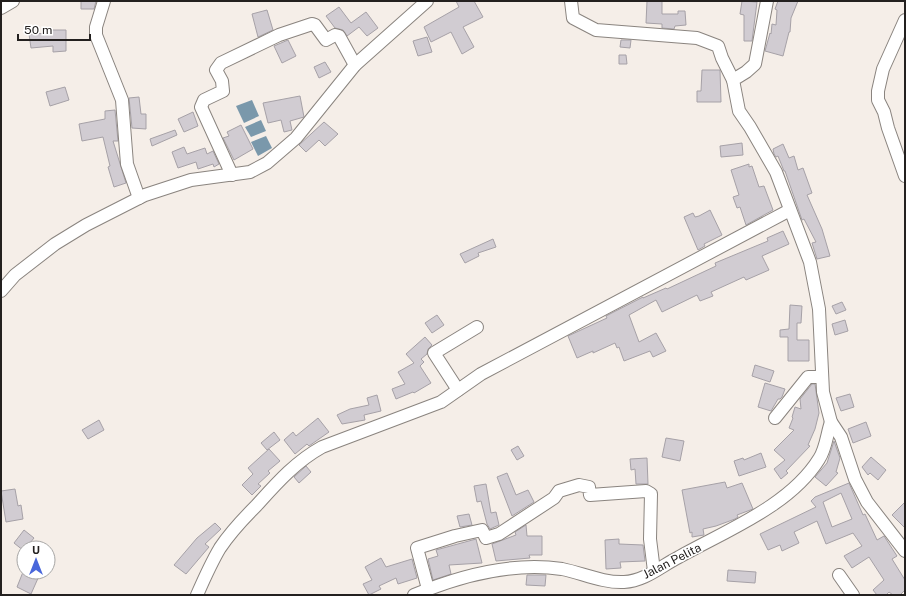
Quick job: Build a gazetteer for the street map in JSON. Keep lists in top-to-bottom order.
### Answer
{
  "streets": {
    "street": ["Jalan Pelita"]
  },
  "scale_bar": "50 m",
  "north": "top"
}
